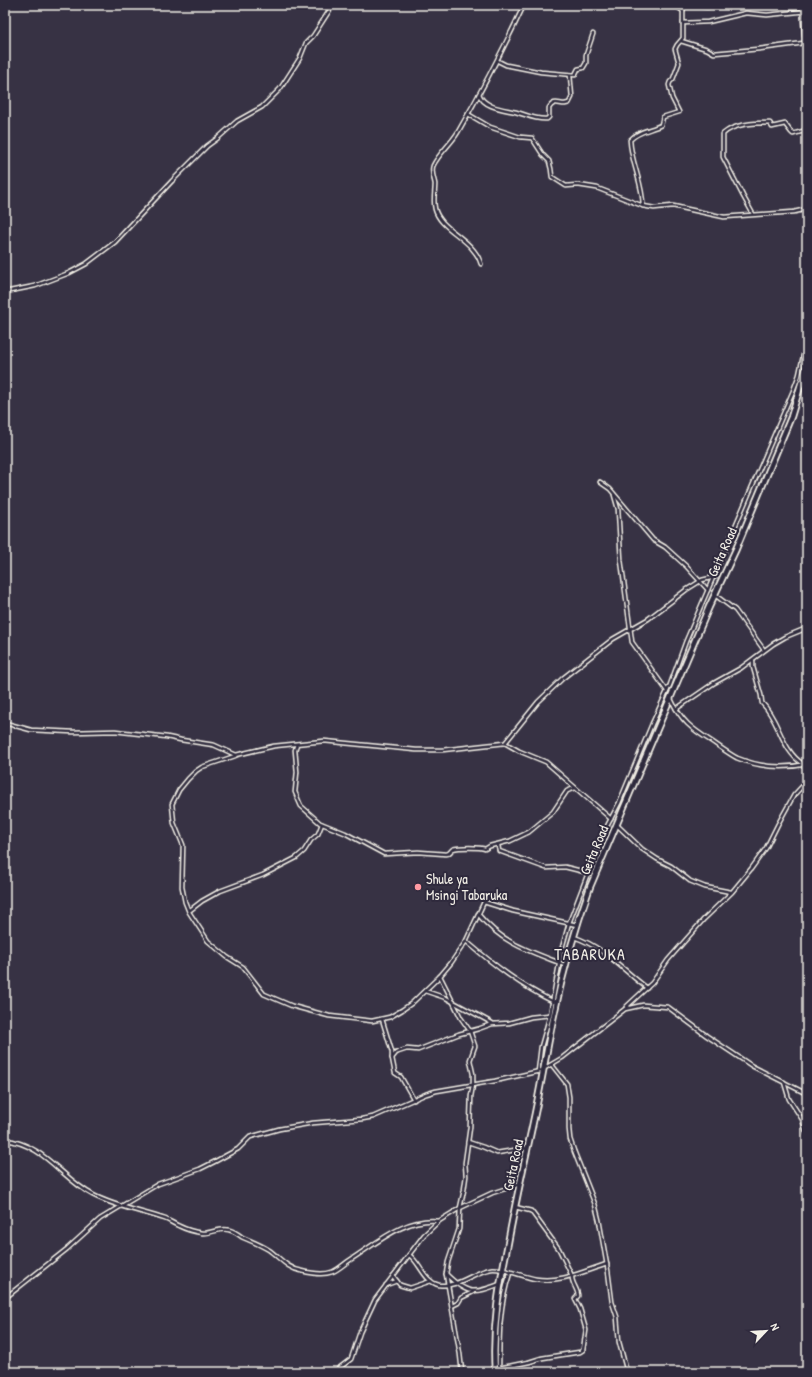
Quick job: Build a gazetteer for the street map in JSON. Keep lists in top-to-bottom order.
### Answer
{
  "streets": {
    "highway": ["Geita Road"]
  },
  "districts": ["TABARUKA"],
  "places": ["Shule ya Msingi Tabaruka"],
  "north": "top right"
}
